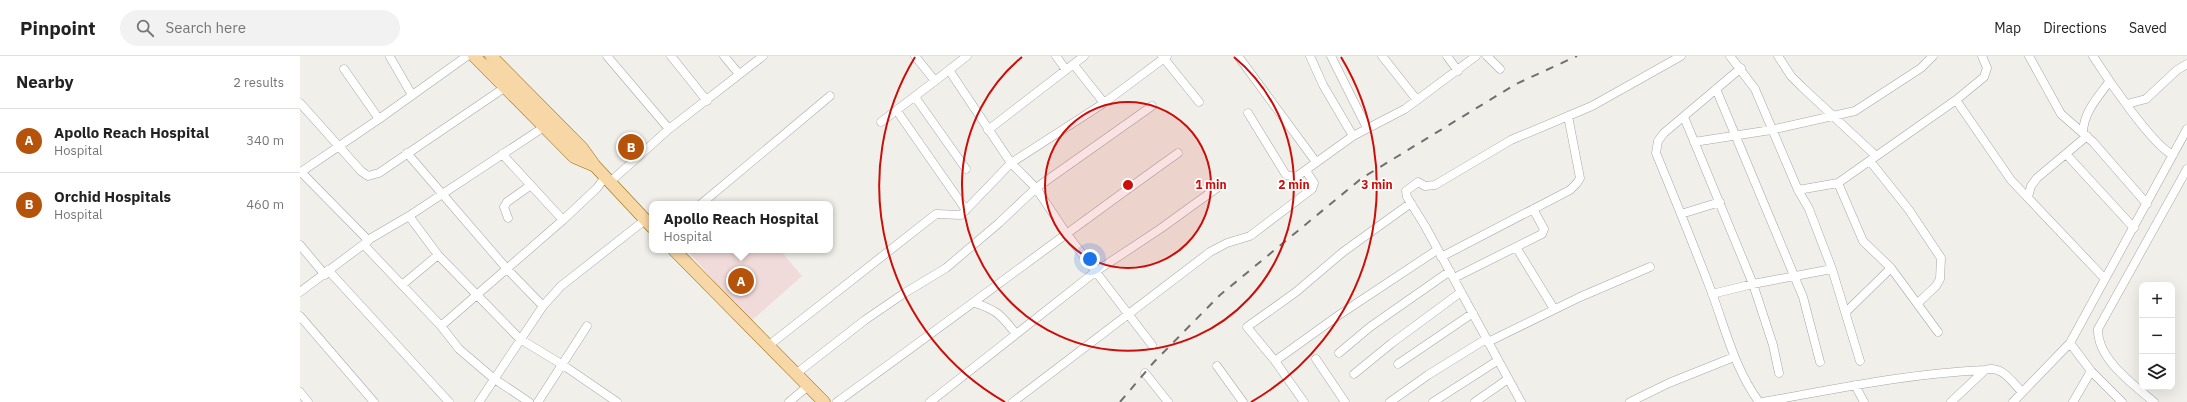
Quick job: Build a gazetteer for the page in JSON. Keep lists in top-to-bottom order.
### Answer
{
  "page": {
    "header": "Pinpoint",
    "search": "Search here",
    "nav": ["Map", "Directions", "Saved"],
    "heading": ["Nearby", "2 results"],
    "list": [
      {
        "mark": "A",
        "name": "Apollo Reach Hospital",
        "note": "Hospital",
        "value": "340 m"
      },
      {
        "mark": "B",
        "name": "Orchid Hospitals",
        "note": "Hospital",
        "value": "460 m"
      }
    ],
    "pins": ["B", "A"],
    "popup": ["Apollo Reach Hospital", "Hospital"],
    "map_buttons": ["+", "−"]
  },
  "rings": ["1 min", "2 min", "3 min"]
}
